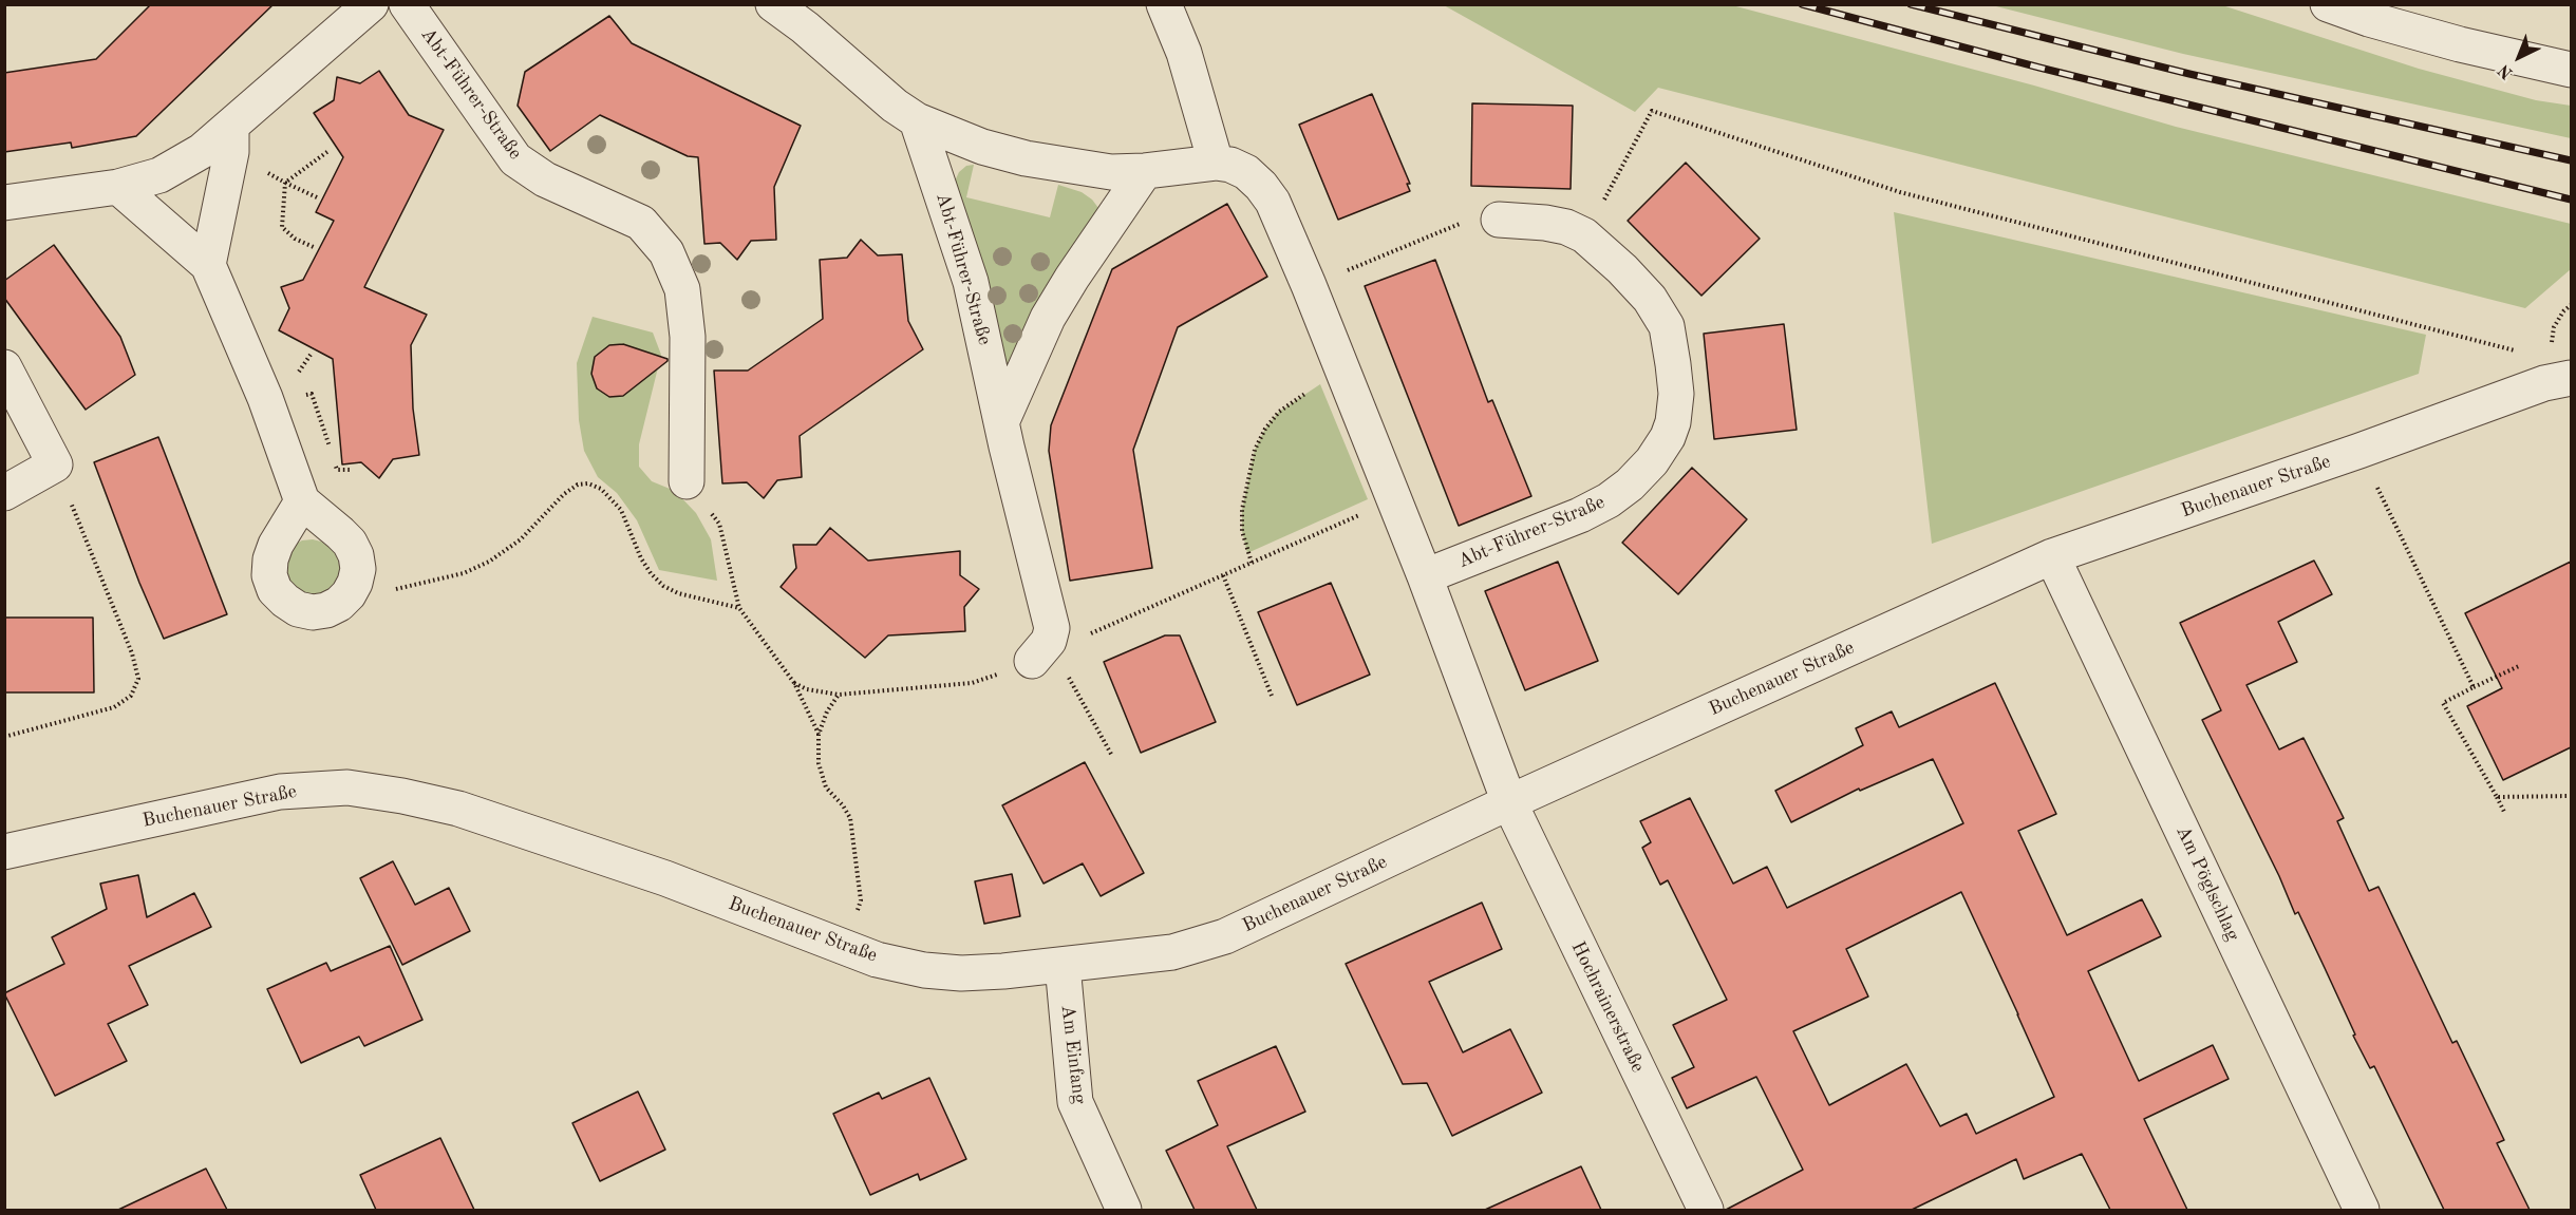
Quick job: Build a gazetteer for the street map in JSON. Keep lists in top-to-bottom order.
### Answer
{
  "streets": {
    "street": [
      "Abt-Führer-Straße",
      "Buchenauer Straße",
      "Am Pöglschlag",
      "Hochrainerstraße",
      "Am Einfang"
    ]
  },
  "crossings": [
    ["Buchenauer Straße", "Am Pöglschlag"],
    ["Buchenauer Straße", "Hochrainerstraße"],
    ["Buchenauer Straße", "Am Einfang"]
  ],
  "north": "bottom left"
}
